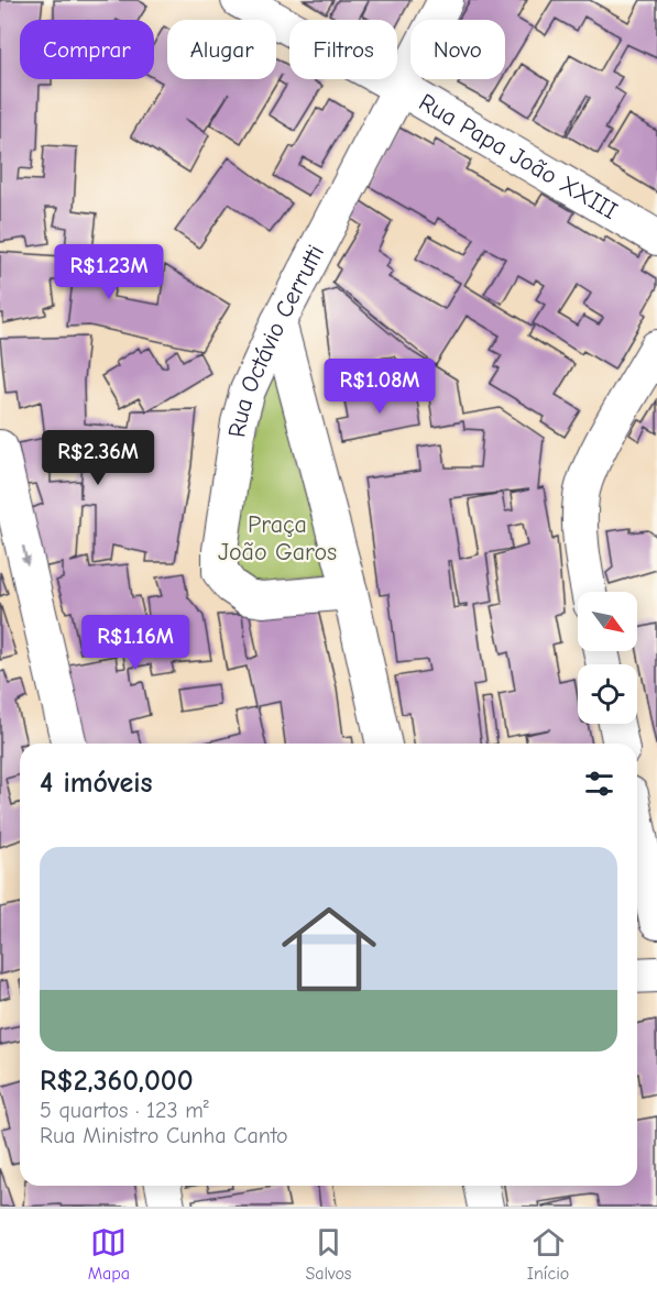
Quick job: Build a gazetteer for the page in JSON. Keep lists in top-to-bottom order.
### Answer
{
  "streets": {
    "street": ["Rua Papa João XXIII", "Rua Octávio Cerrutti"]
  },
  "crossings": [
    ["Rua Papa João XXIII", "Rua Octávio Cerrutti"]
  ],
  "parks": ["Praça João Garos"],
  "north": "bottom right",
  "page": {
    "chip": [
      "Comprar",
      "Alugar",
      "Filtros",
      "Novo"
    ],
    "price": [
      "R$1.23M",
      "R$1.08M",
      "R$2.36M",
      "R$1.16M"
    ],
    "heading": "4 imóveis",
    "list": [
      {
        "name": "R$2,360,000",
        "note": "5 quartos · 123 m² · Rua Ministro Cunha Canto"
      }
    ],
    "tabs": ["Mapa", "Salvos", "Início"]
  }
}
